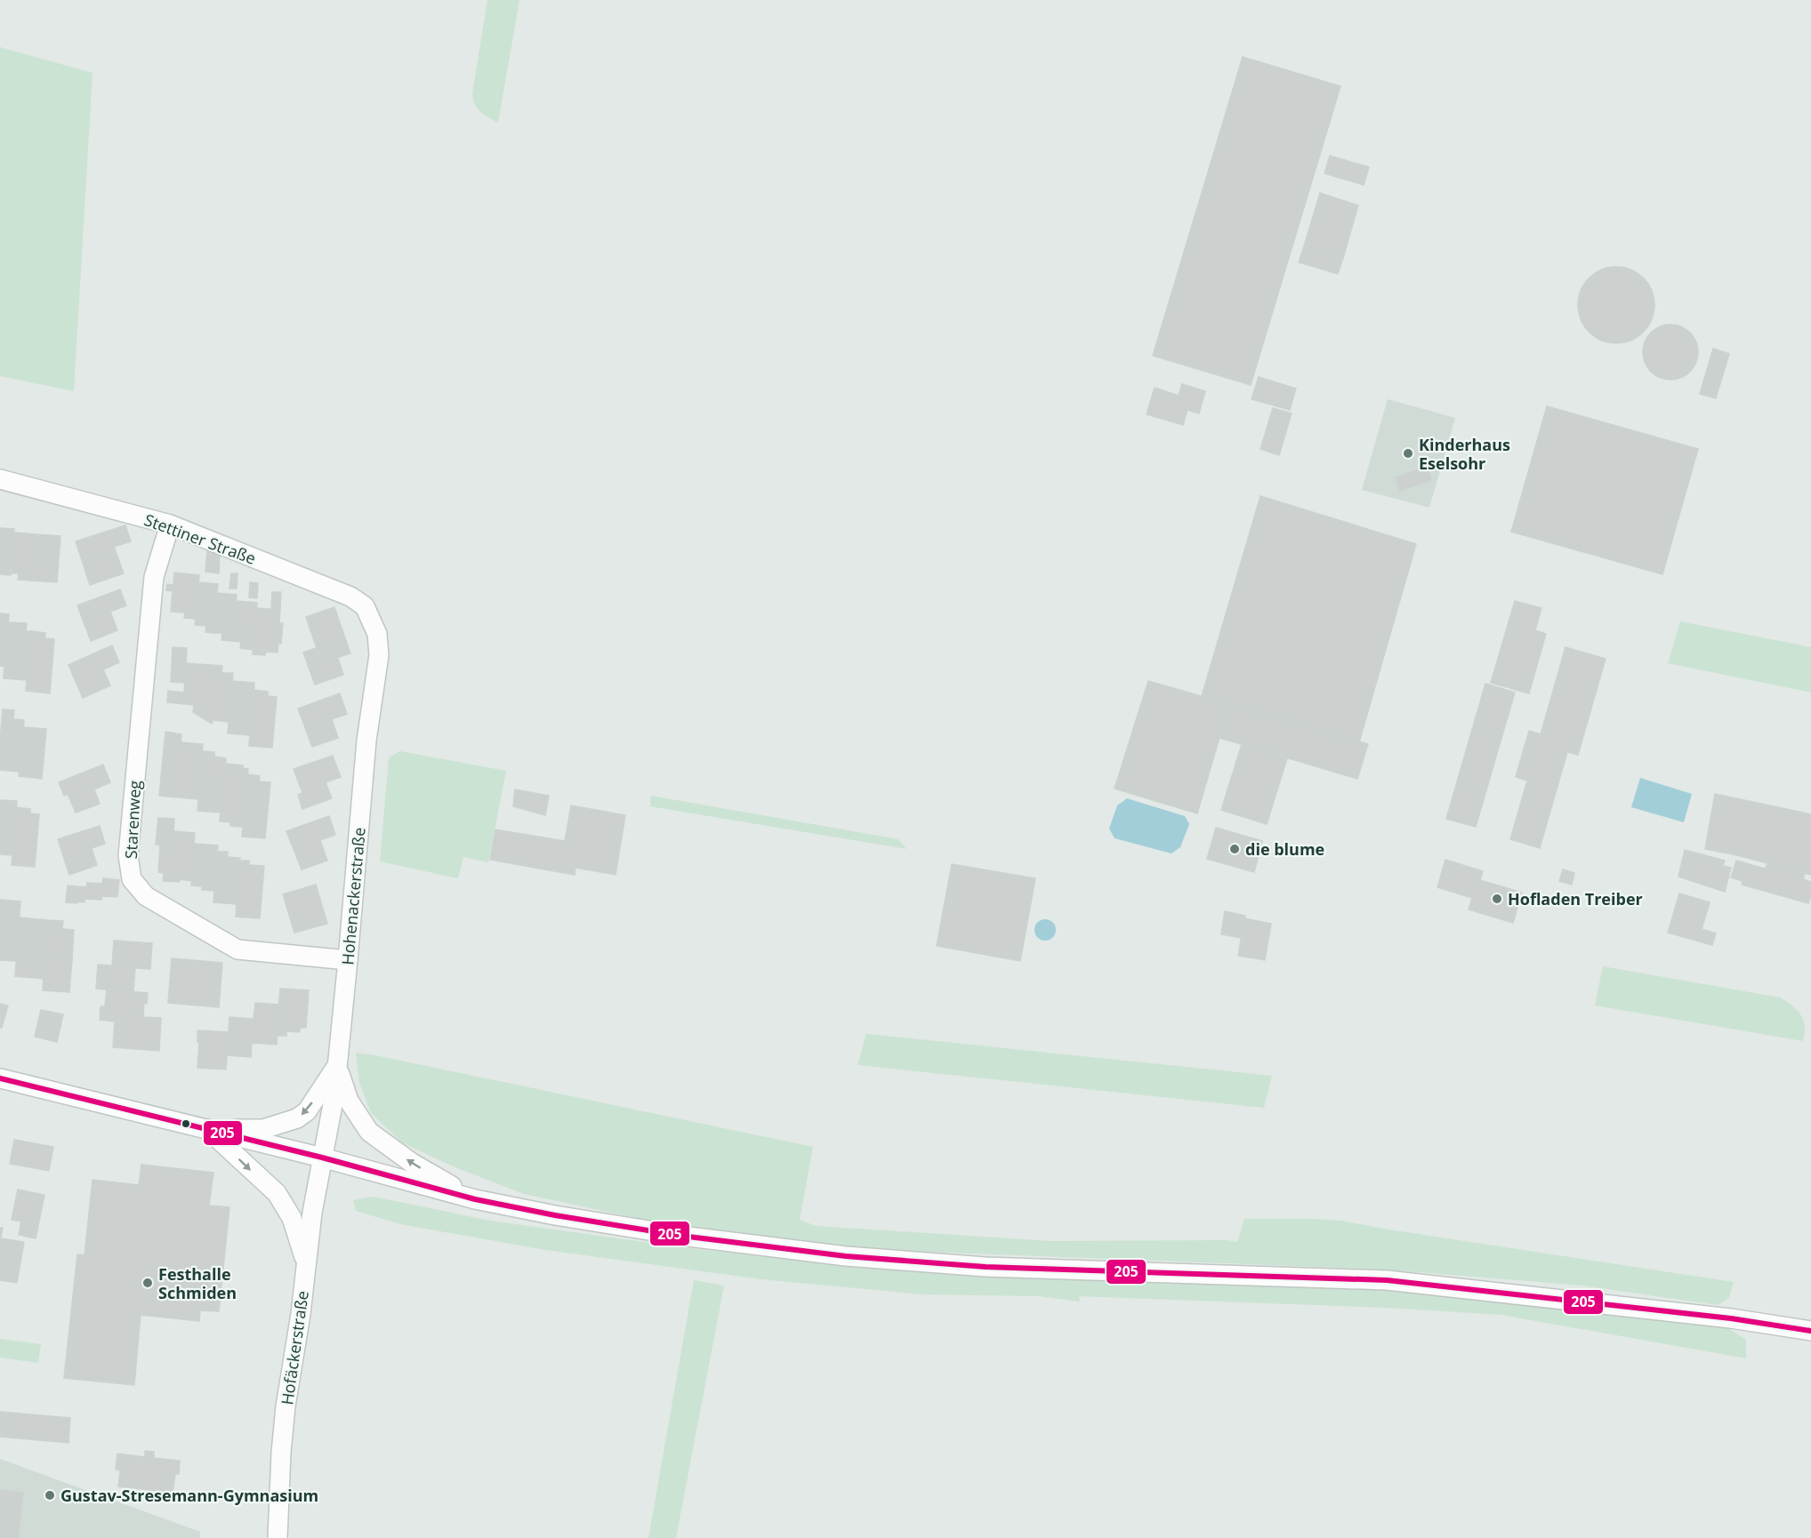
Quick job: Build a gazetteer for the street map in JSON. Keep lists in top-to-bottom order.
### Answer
{
  "streets": {
    "street": [
      "Stettiner Straße",
      "Starenweg",
      "Hohenackerstraße",
      "Hofäckerstraße"
    ]
  },
  "crossings": [
    ["Stettiner Straße", "Starenweg"],
    ["Stettiner Straße", "Hohenackerstraße"],
    ["Starenweg", "Hohenackerstraße"],
    ["Hohenackerstraße", "Hofäckerstraße"]
  ],
  "places": [
    "Kinderhaus Eselsohr",
    "die blume",
    "Hofladen Treiber",
    "Festhalle Schmiden",
    "Gustav-Stresemann-Gymnasium"
  ],
  "lines": ["transit line 205"]
}
